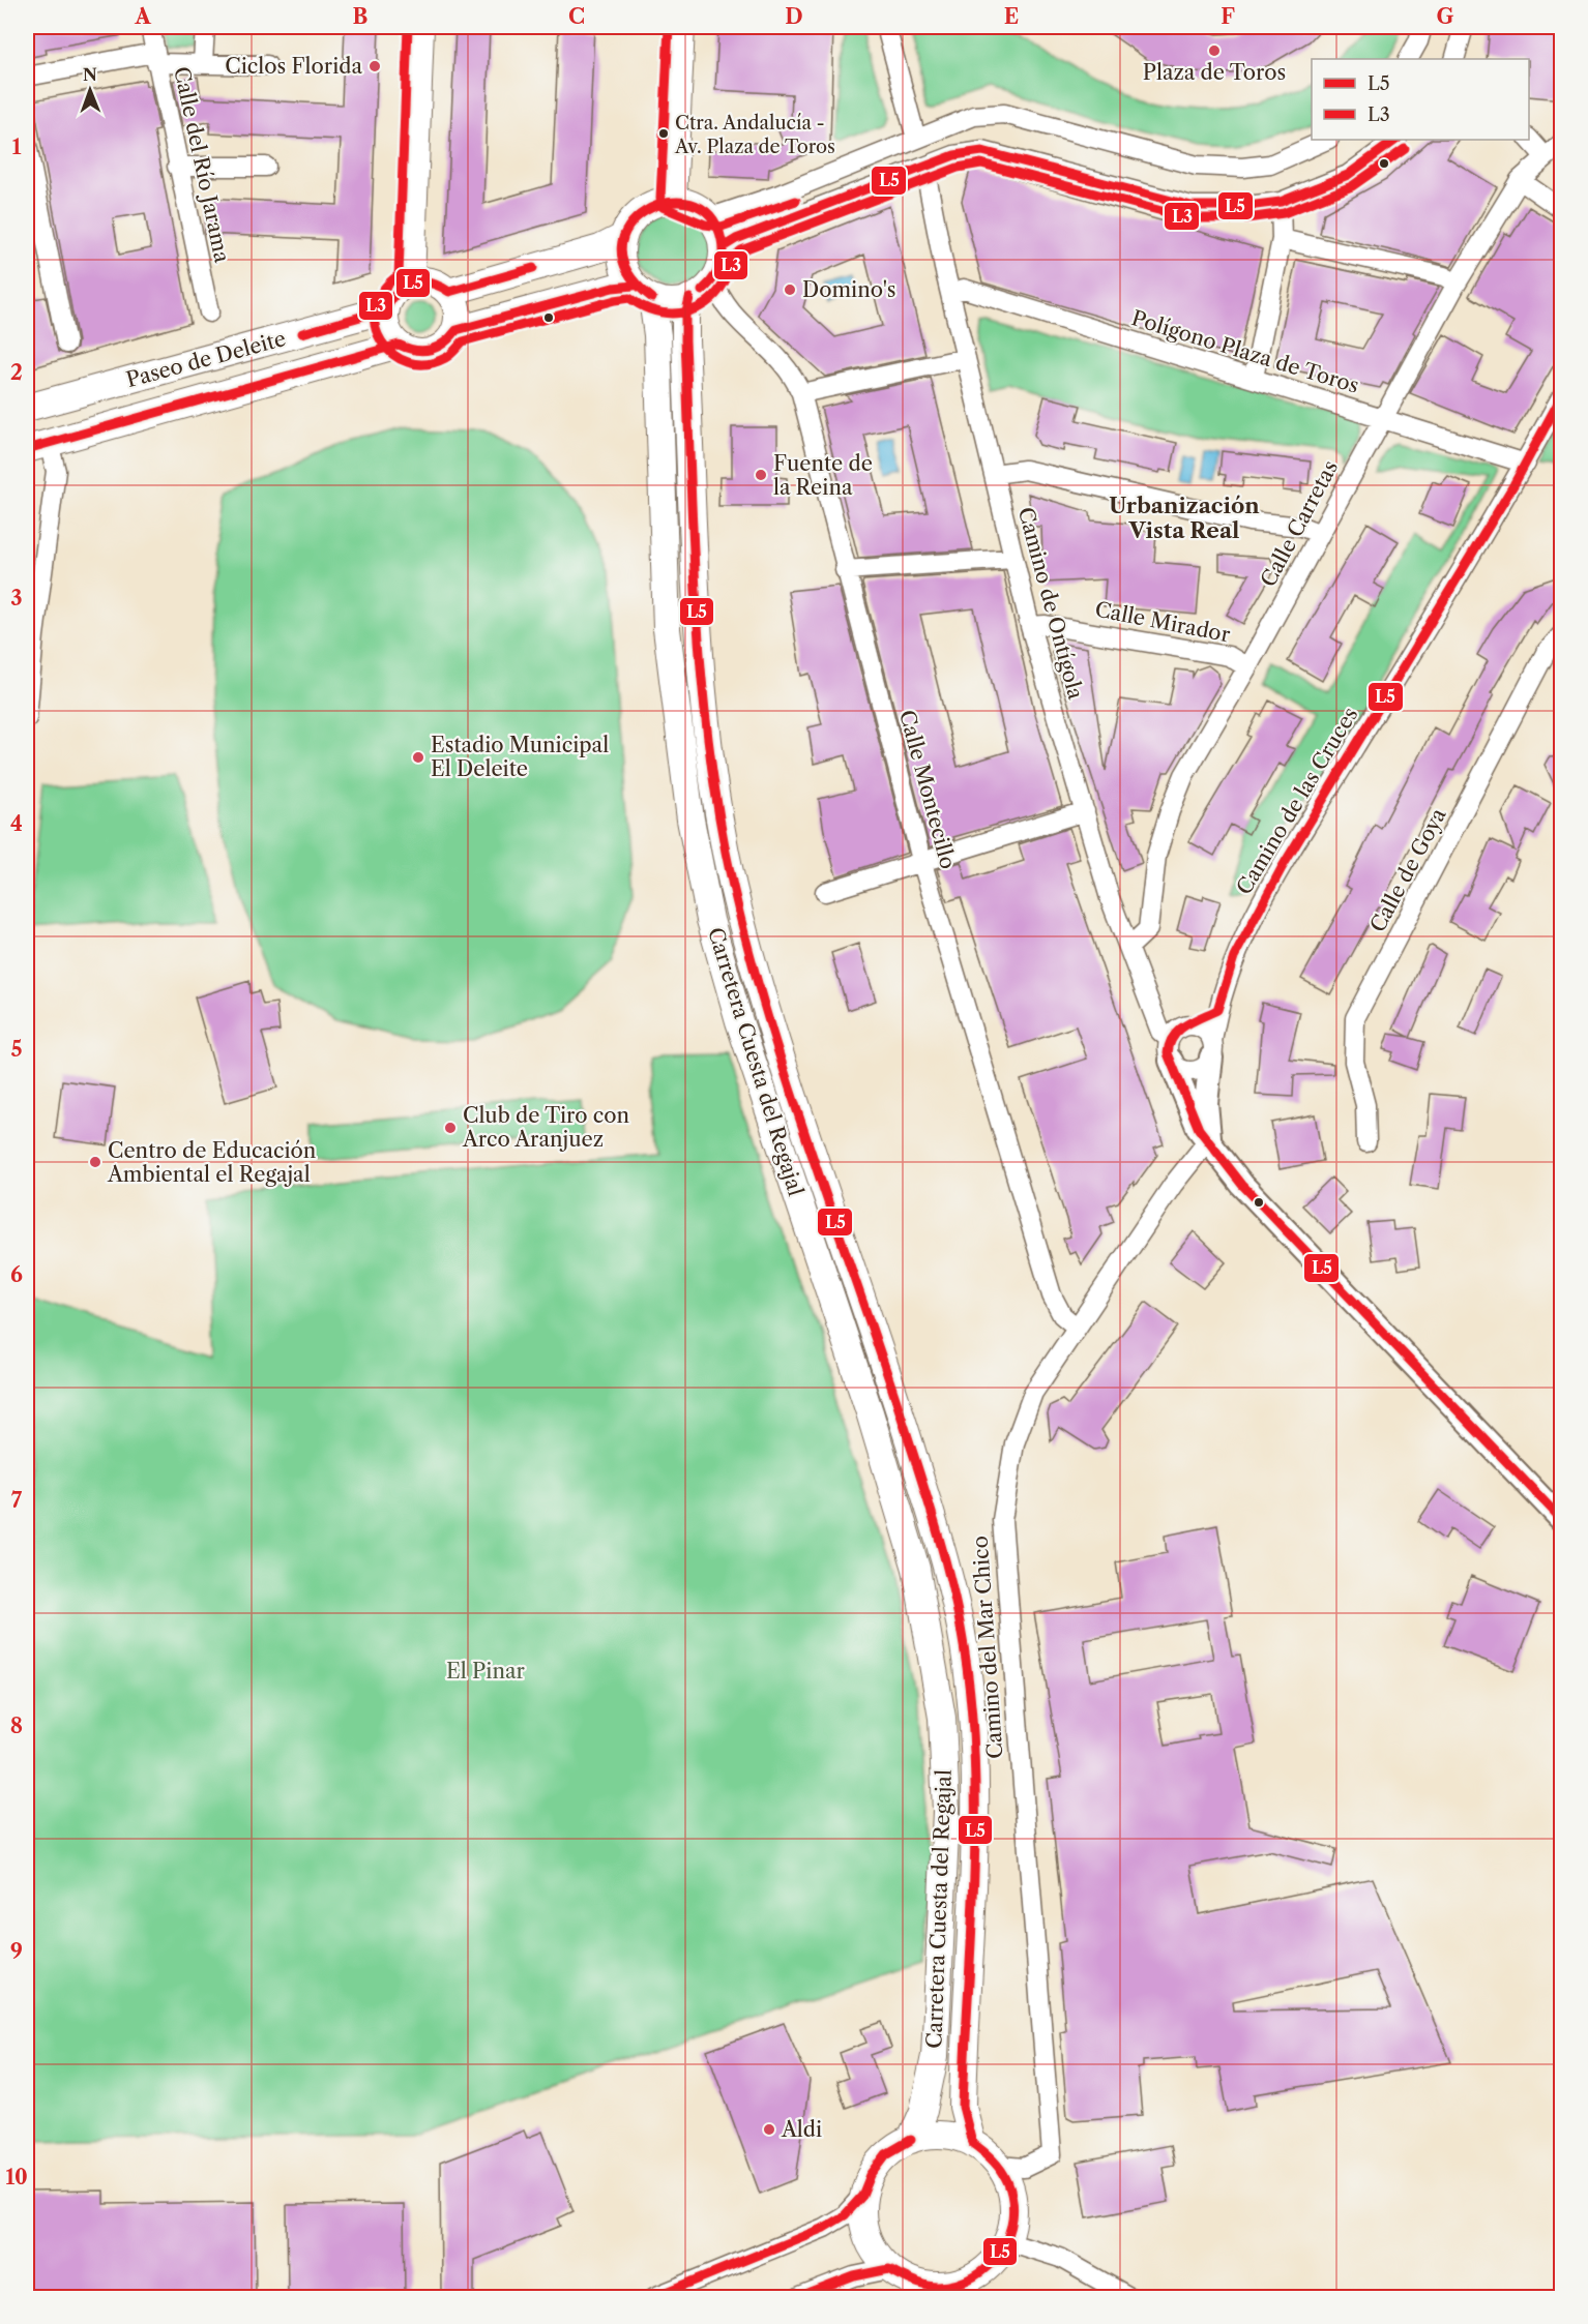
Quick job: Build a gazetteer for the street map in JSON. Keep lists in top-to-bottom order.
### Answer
{
  "streets": {
    "main road": ["Paseo de Deleite", "Carretera Cuesta del Regajal"],
    "street": [
      "Calle del Río Jarama",
      "Polígono Plaza de Toros",
      "Calle Carretas",
      "Camino de Ontígola",
      "Calle Mirador",
      "Calle Montecillo",
      "Camino de las Cruces",
      "Calle de Goya",
      "Camino del Mar Chico"
    ]
  },
  "crossings": [
    ["Polígono Plaza de Toros", "Calle Carretas"],
    ["Polígono Plaza de Toros", "Camino de Ontígola"],
    ["Polígono Plaza de Toros", "Camino de las Cruces"],
    ["Calle Carretas", "Camino de Ontígola"],
    ["Calle Carretas", "Calle Mirador"],
    ["Camino de Ontígola", "Calle Mirador"],
    ["Camino de Ontígola", "Camino de las Cruces"],
    ["Calle Montecillo", "Carretera Cuesta del Regajal"],
    ["Calle Montecillo", "Camino del Mar Chico"],
    ["Carretera Cuesta del Regajal", "Camino del Mar Chico"]
  ],
  "districts": ["Urbanización Vista Real"],
  "parks": ["El Pinar"],
  "places": [
    "Plaza de Toros",
    "Ciclos Florida",
    "Ctra. Andalucía - Av. Plaza de Toros",
    "Domino's",
    "Fuente de la Reina",
    "Estadio Municipal El Deleite",
    "Club de Tiro con Arco Aranjuez",
    "Centro de Educación Ambiental el Regajal",
    "Aldi"
  ],
  "lines": ["transit line L3", "transit line L5"],
  "legend": ["L5", "L3"],
  "north": "top",
  "grid": {
    "columns": [
      "A",
      "B",
      "C",
      "D",
      "E",
      "F",
      "G"
    ],
    "rows": [
      "1",
      "2",
      "3",
      "4",
      "5",
      "6",
      "7",
      "8",
      "9",
      "10"
    ]
  }
}
